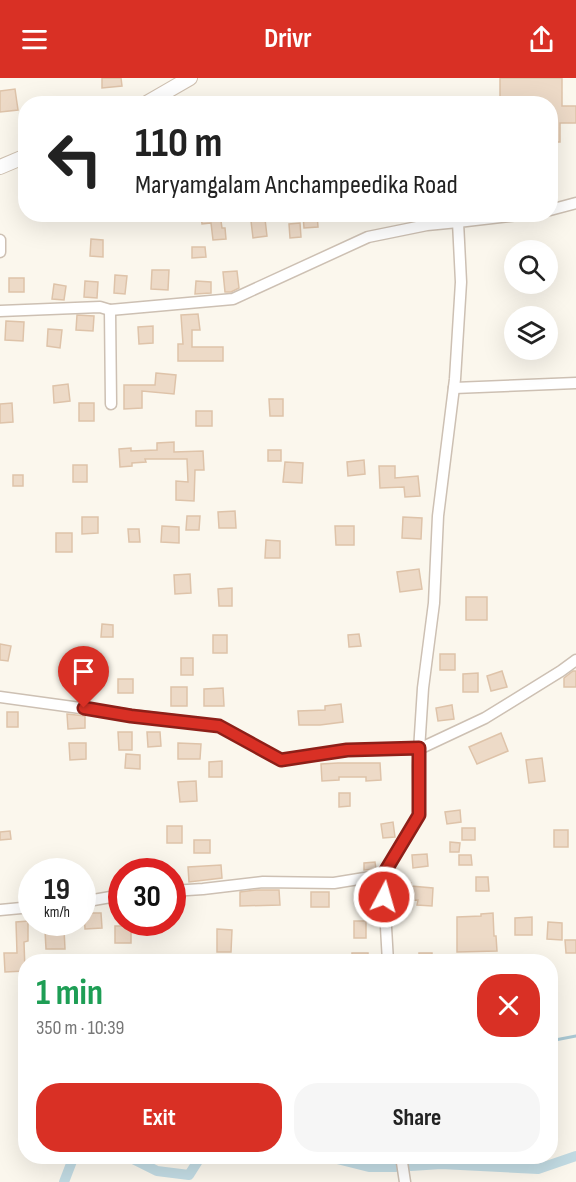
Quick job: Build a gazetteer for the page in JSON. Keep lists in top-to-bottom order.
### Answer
{
  "page": {
    "header": "Drivr",
    "turn": ["110 m", "Maryamgalam Anchampeedika Road"],
    "speed": "19 km/h",
    "limit": "30",
    "heading": ["1 min", "350 m · 10:39"],
    "buttons": ["Exit", "Share"]
  }
}
